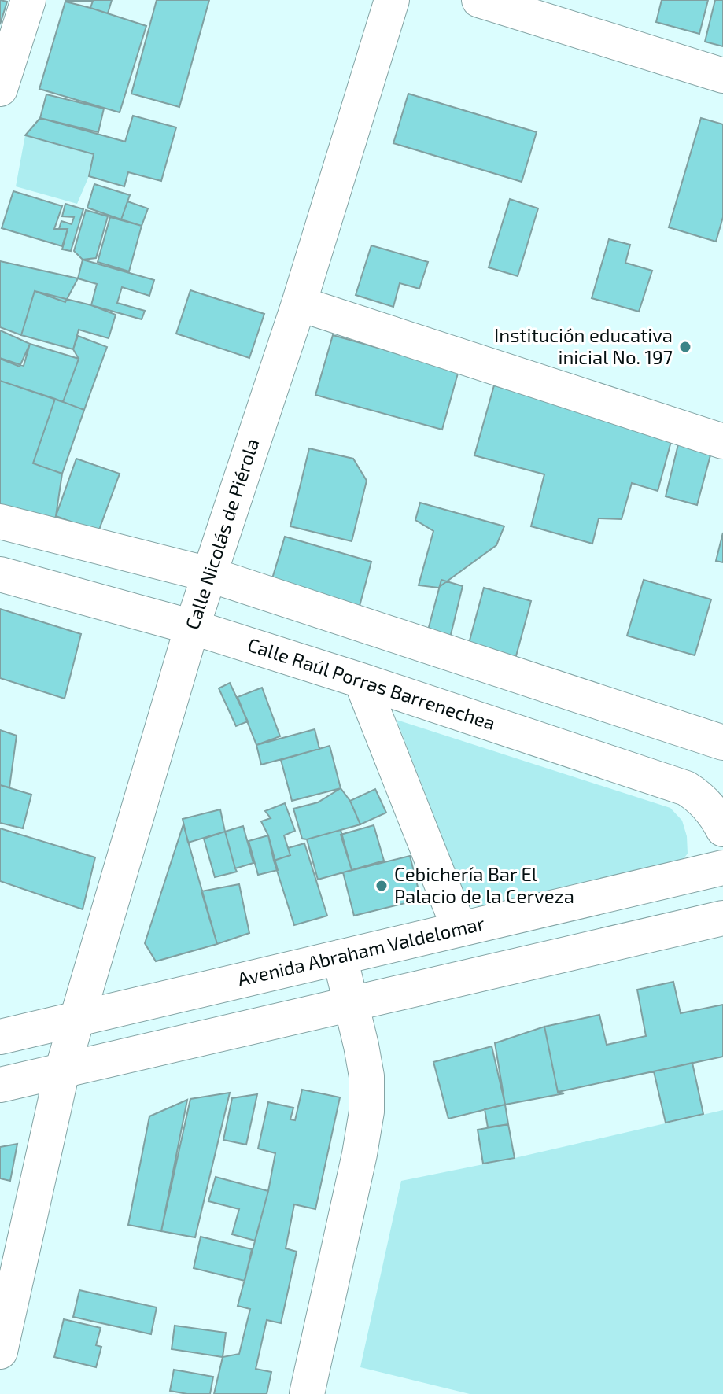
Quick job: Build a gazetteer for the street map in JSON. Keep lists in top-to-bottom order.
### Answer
{
  "streets": {
    "street": ["Calle Nicolás de Piérola", "Calle Raúl Porras Barrenechea", "Avenida Abraham Valdelomar"]
  },
  "crossings": [
    ["Calle Nicolás de Piérola", "Calle Raúl Porras Barrenechea"],
    ["Calle Nicolás de Piérola", "Avenida Abraham Valdelomar"]
  ],
  "places": ["Institución educativa inicial No. 197", "Cebichería Bar El Palacio de la Cerveza"]
}
